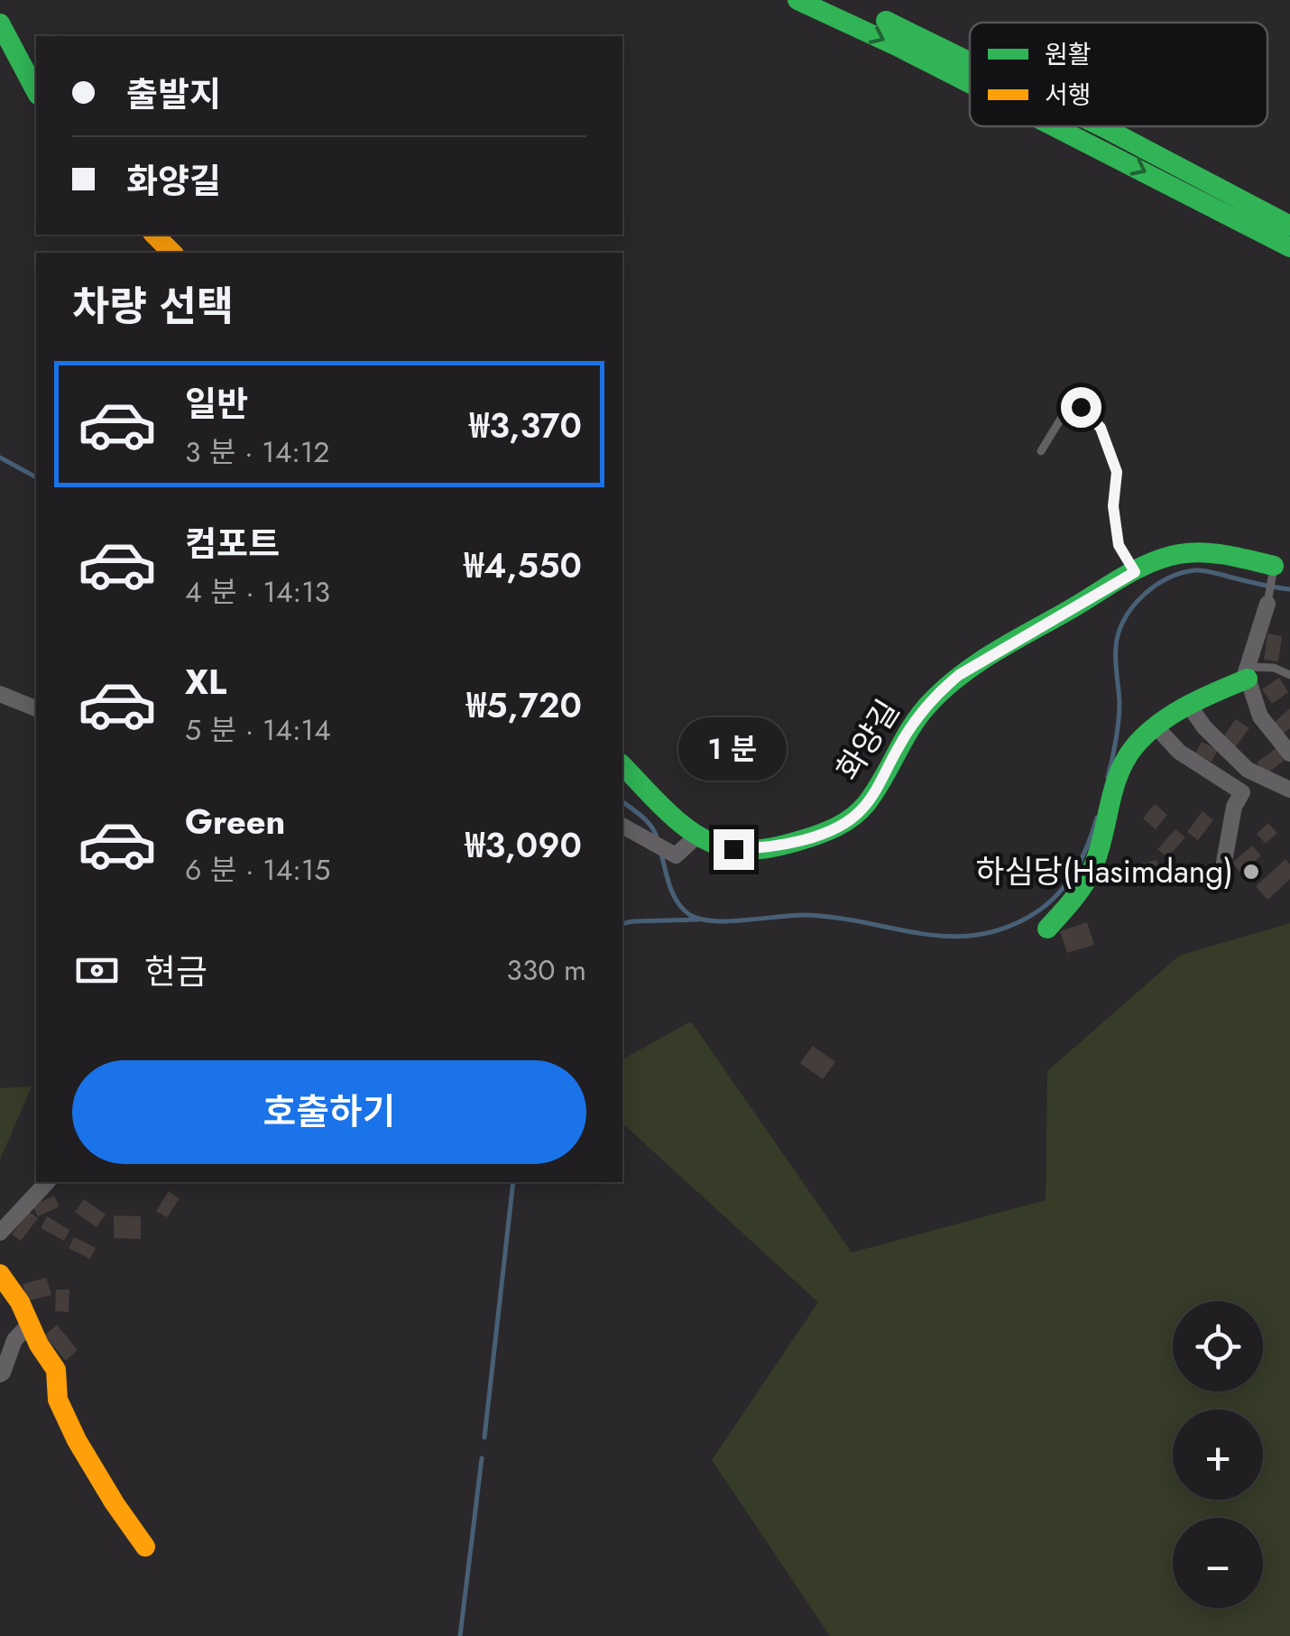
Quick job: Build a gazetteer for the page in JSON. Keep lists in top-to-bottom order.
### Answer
{
  "streets": {
    "main road": ["화양길"]
  },
  "places": ["하심당(Hasimdang)"],
  "legend": ["원활", "서행"],
  "page": {
    "banner": ["출발지", "화양길"],
    "heading": "차량 선택",
    "list": [
      {
        "name": "일반",
        "note": "3 분 · 14:12",
        "value": "₩3,370"
      },
      {
        "name": "컴포트",
        "note": "4 분 · 14:13",
        "value": "₩4,550"
      },
      {
        "name": "XL",
        "note": "5 분 · 14:14",
        "value": "₩5,720"
      },
      {
        "name": "Green",
        "note": "6 분 · 14:15",
        "value": "₩3,090"
      }
    ],
    "bubble": "1 분",
    "pay": ["현금", "330 m"],
    "buttons": "호출하기",
    "map_buttons": ["+", "−"]
  }
}
